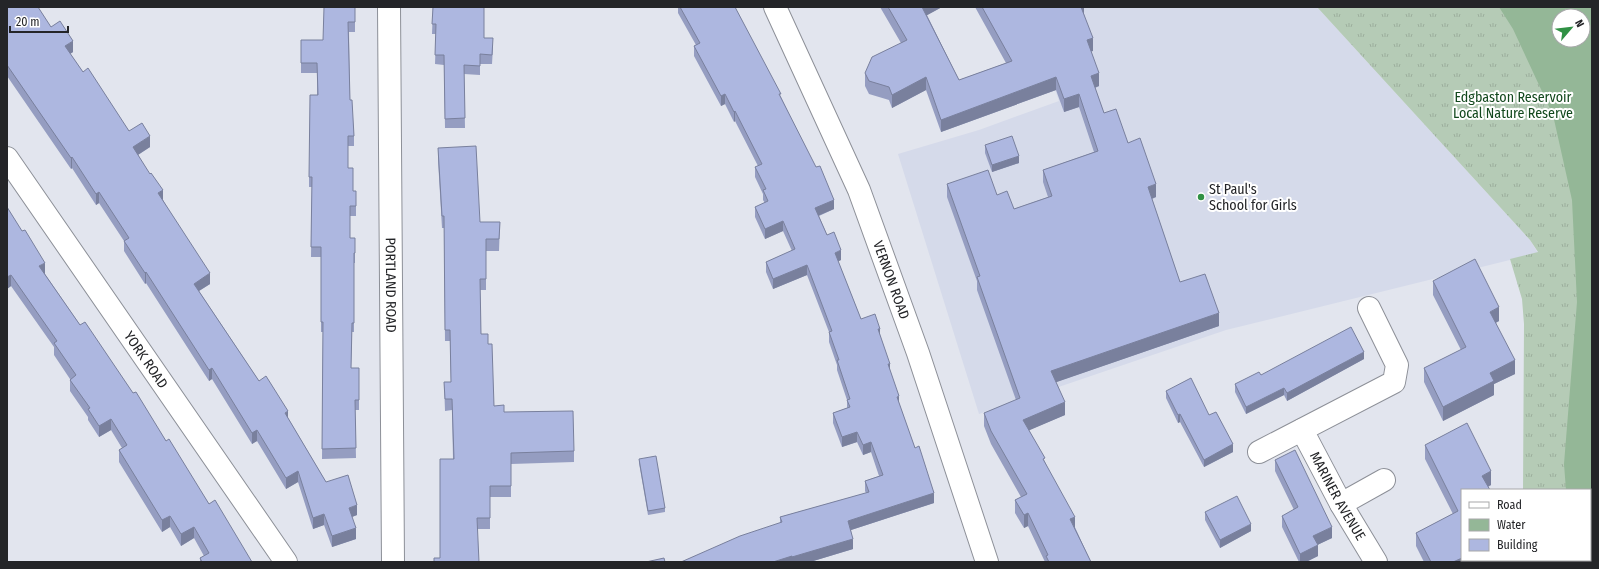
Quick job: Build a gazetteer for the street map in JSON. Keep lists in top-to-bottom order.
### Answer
{
  "streets": {
    "street": [
      "VERNON ROAD",
      "PORTLAND ROAD",
      "YORK ROAD",
      "MARINER AVENUE"
    ]
  },
  "parks": ["Edgbaston Reservoir Local Nature Reserve"],
  "places": ["St Paul's School for Girls"],
  "legend": ["Road", "Water", "Building"],
  "scale_bar": "20 m",
  "north": "top right"
}
